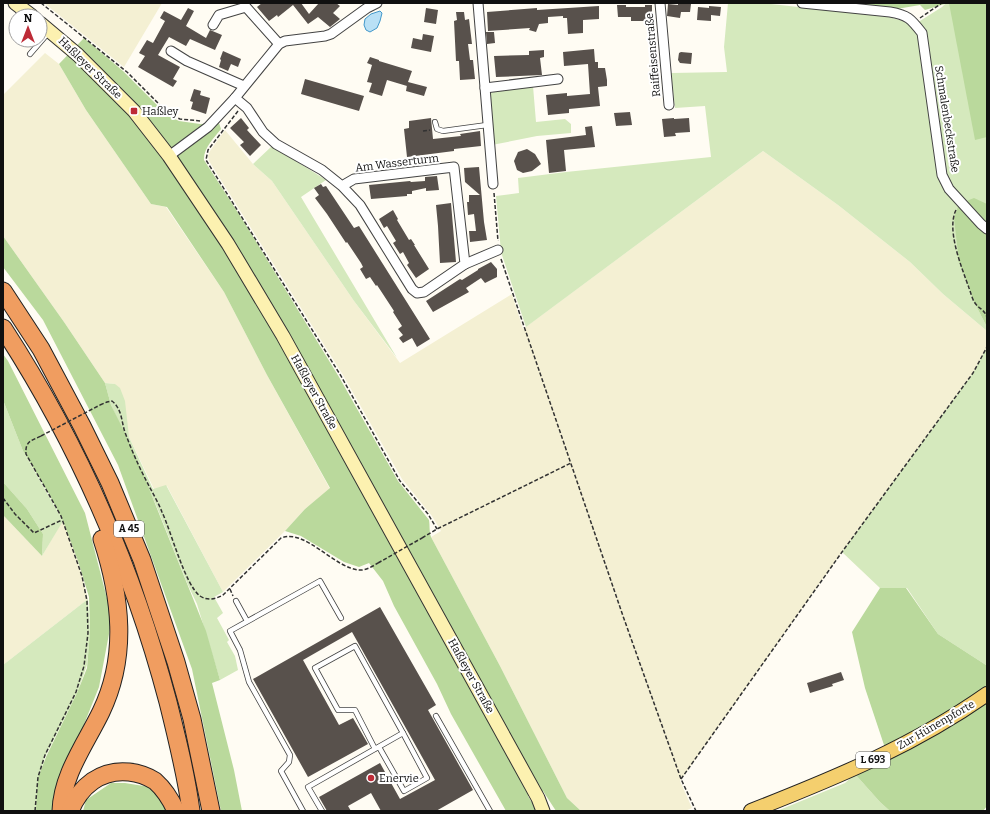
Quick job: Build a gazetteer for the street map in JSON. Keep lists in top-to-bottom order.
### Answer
{
  "streets": {
    "highway": ["A 45"],
    "main road": ["Haßleyer Straße", "Zur Hünenpforte", "L 693"],
    "street": ["Raiffeisenstraße", "Schmalenbeckstraße", "Am Wasserturm"]
  },
  "places": {
    "transit": ["Haßley"],
    "other": ["Enervie"]
  },
  "north": "top"
}
